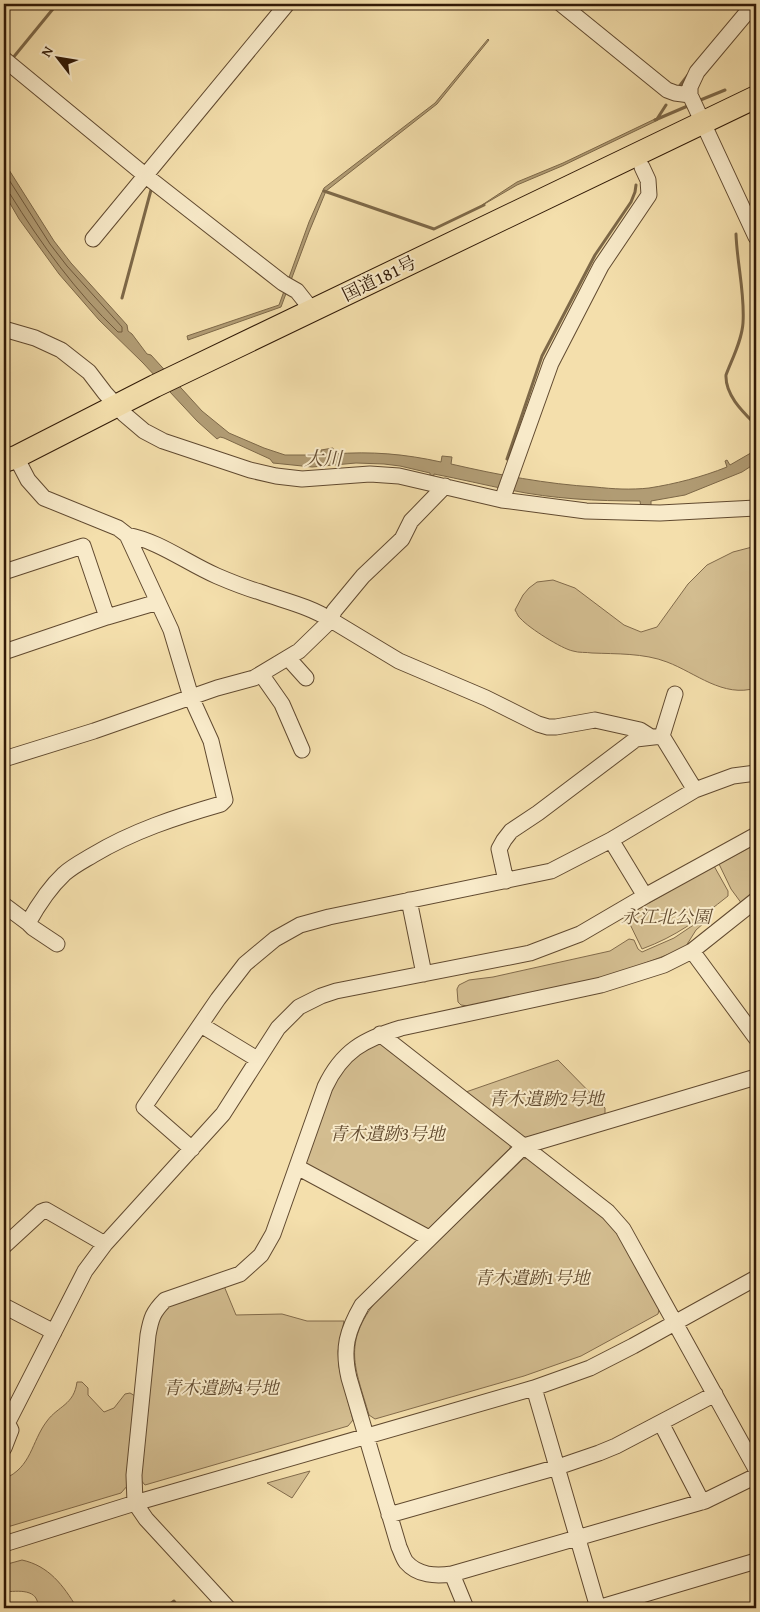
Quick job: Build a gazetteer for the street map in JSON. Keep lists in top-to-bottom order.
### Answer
{
  "streets": {
    "highway": ["国道181号"]
  },
  "water": ["大川"],
  "parks": [
    "永江北公園",
    "青木遺跡2号地",
    "青木遺跡3号地",
    "青木遺跡1号地",
    "青木遺跡4号地"
  ],
  "north": "top left"
}
